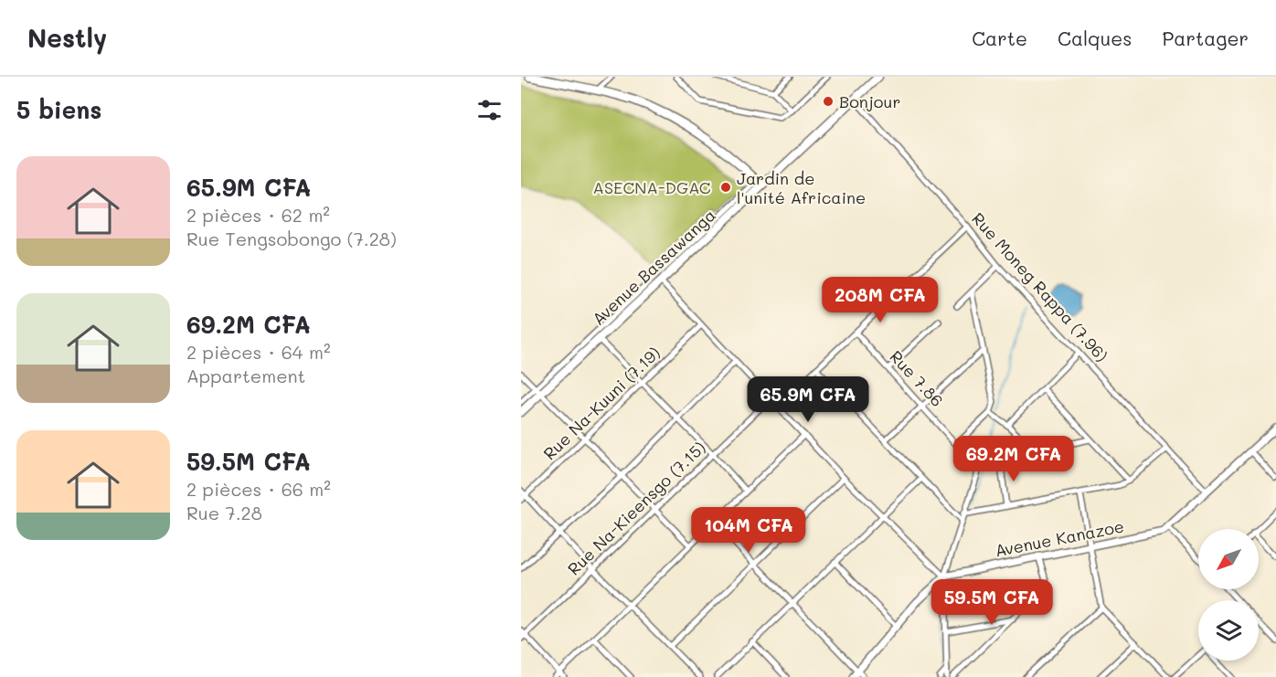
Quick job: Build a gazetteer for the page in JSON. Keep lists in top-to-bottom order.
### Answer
{
  "streets": {
    "main road": ["Avenue Bassawanga"],
    "street": [
      "Rue Moneg Rappa (7.96)",
      "Rue 7.86",
      "Rue Na-Kuuni (7.19)",
      "Rue Na-Kieensgo (7.15)",
      "Avenue Kanazoe"
    ]
  },
  "crossings": [
    ["Avenue Bassawanga", "Rue Moneg Rappa (7.96)"],
    ["Rue Moneg Rappa (7.96)", "Avenue Kanazoe"]
  ],
  "parks": ["ASECNA-DGAC"],
  "places": ["Bonjour", "Jardin de l'unité Africaine"],
  "north": "bottom left",
  "page": {
    "header": "Nestly",
    "nav": ["Carte", "Calques", "Partager"],
    "heading": "5 biens",
    "list": [
      {
        "name": "65.9M CFA",
        "note": "2 pièces · 62 m² · Rue Tengsobongo (7.28)"
      },
      {
        "name": "69.2M CFA",
        "note": "2 pièces · 64 m² · Appartement"
      },
      {
        "name": "59.5M CFA",
        "note": "2 pièces · 66 m² · Rue 7.28"
      }
    ],
    "price": [
      "208M CFA",
      "65.9M CFA",
      "69.2M CFA",
      "104M CFA",
      "59.5M CFA"
    ]
  }
}
